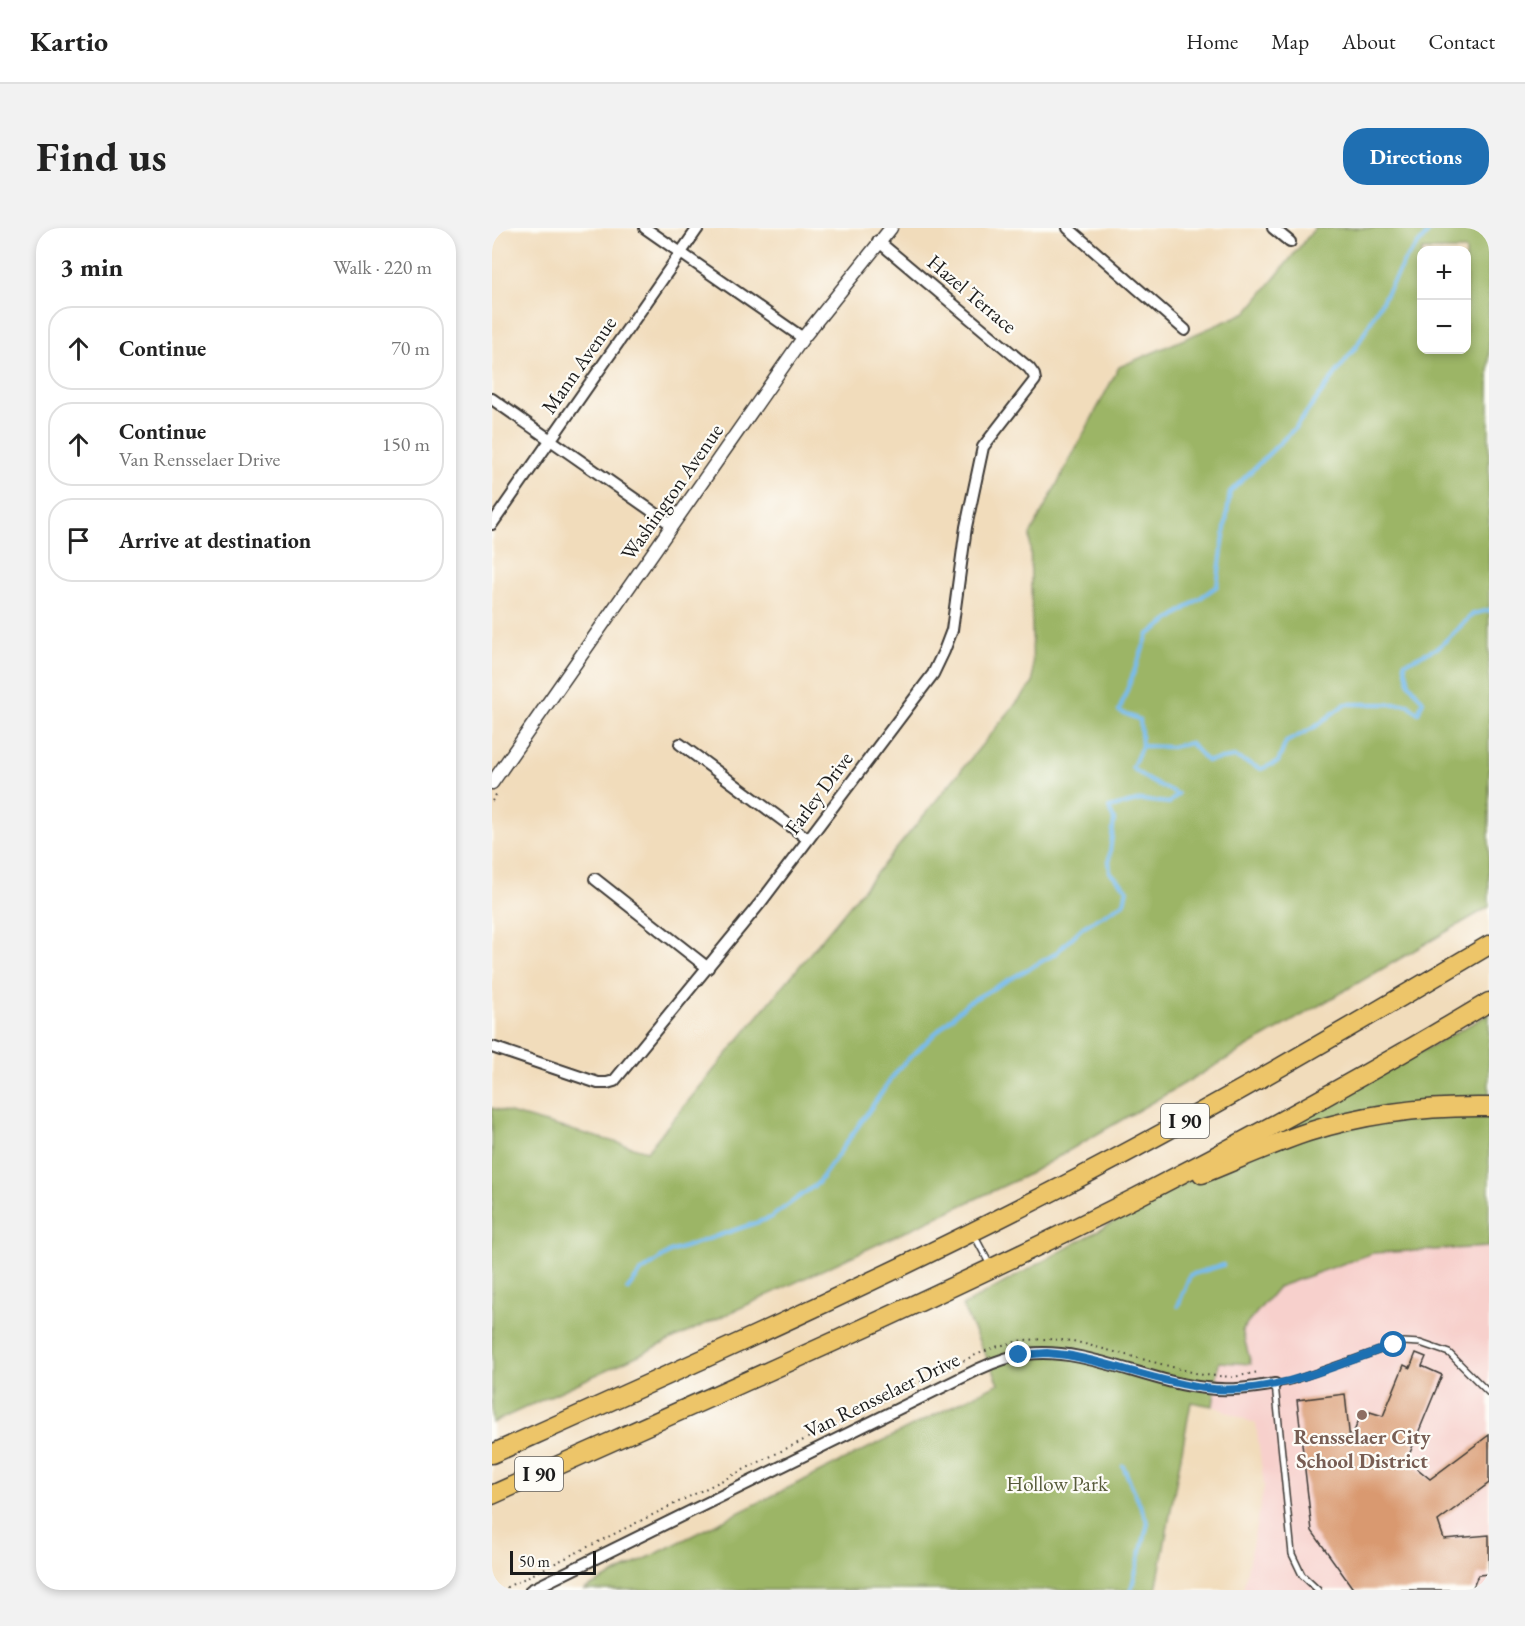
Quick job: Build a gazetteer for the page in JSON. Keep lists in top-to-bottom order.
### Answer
{
  "streets": {
    "highway": ["I 90"],
    "street": [
      "Hazel Terrace",
      "Mann Avenue",
      "Washington Avenue",
      "Farley Drive",
      "Van Rensselaer Drive"
    ]
  },
  "crossings": [
    ["Hazel Terrace", "Washington Avenue"],
    ["Hazel Terrace", "Farley Drive"]
  ],
  "parks": ["Hollow Park"],
  "places": ["Rensselaer City School District"],
  "scale_bar": "50 m",
  "page": {
    "header": "Kartio",
    "nav": [
      "Home",
      "Map",
      "About",
      "Contact"
    ],
    "buttons": "Directions",
    "title": "Find us",
    "heading": ["3 min", "Walk · 220 m"],
    "map_buttons": ["+", "−"],
    "list": [
      ["Continue", "70 m"],
      ["Continue", "Van Rensselaer Drive", "150 m"],
      "Arrive at destination"
    ],
    "scale": "50 m"
  }
}
